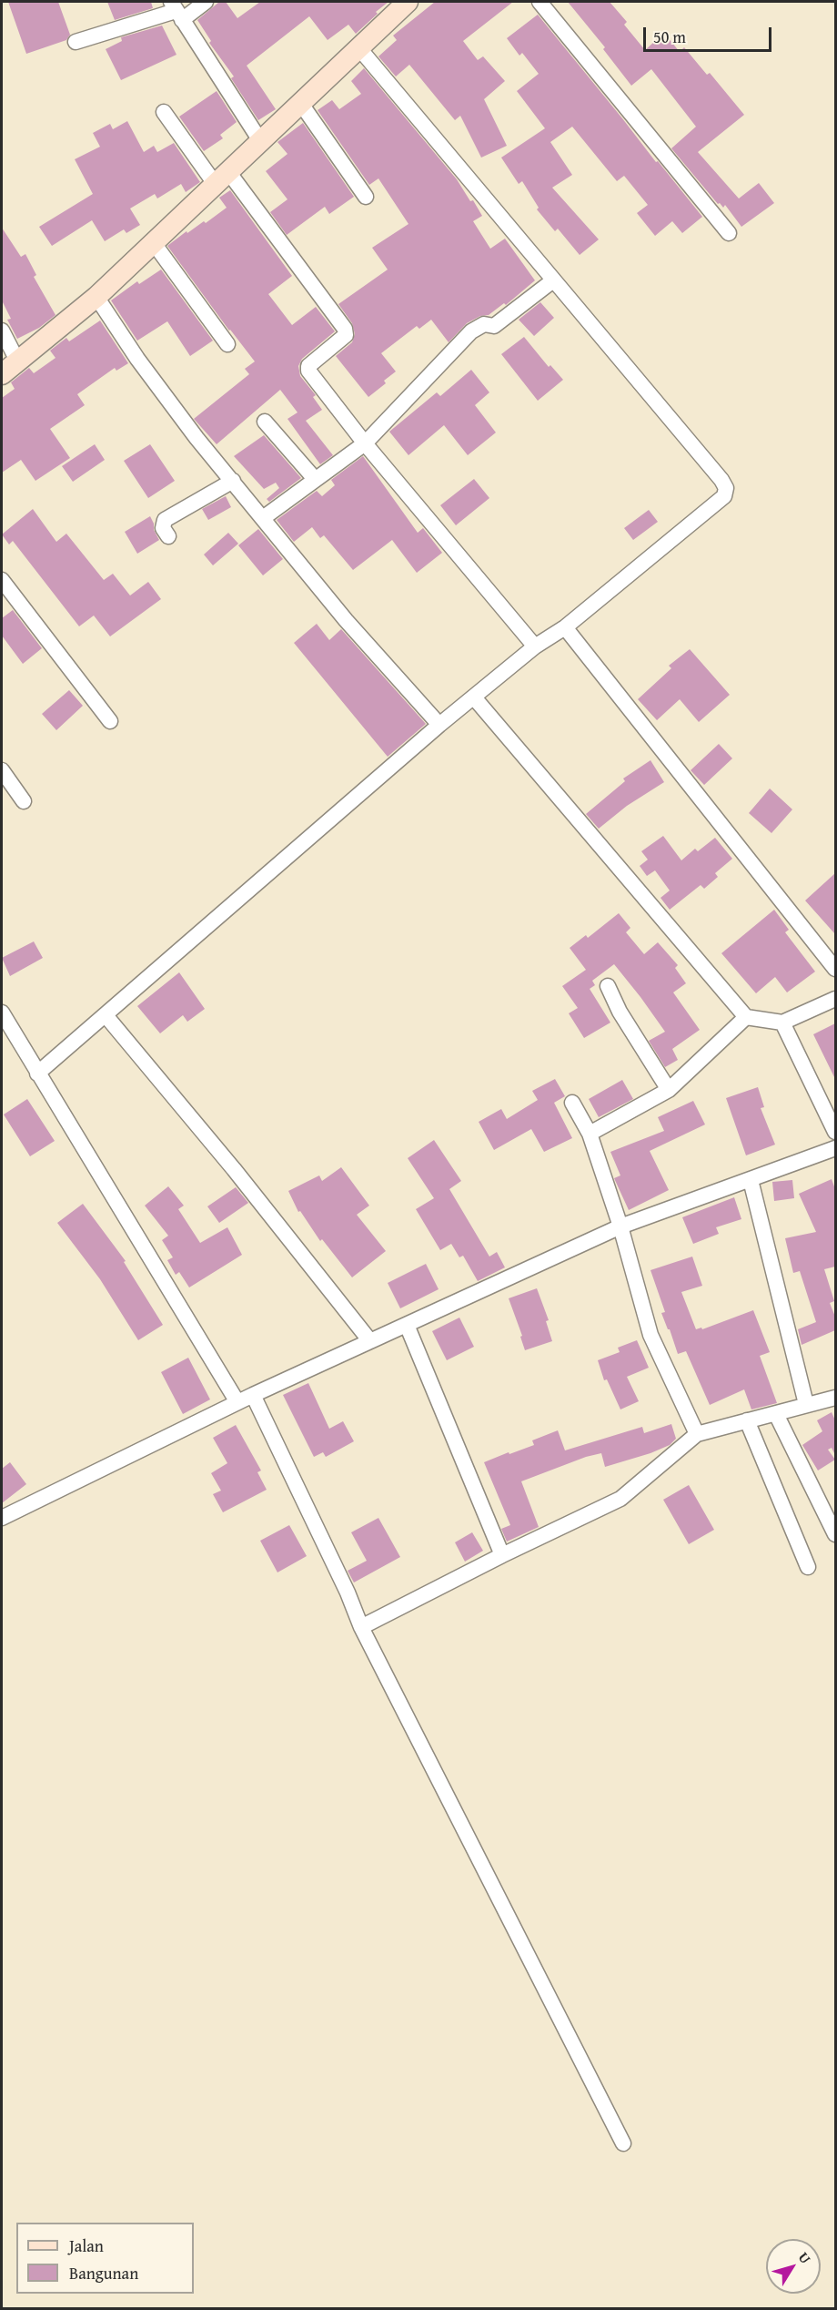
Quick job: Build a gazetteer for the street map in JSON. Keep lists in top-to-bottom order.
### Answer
{
  "legend": ["Jalan", "Bangunan"],
  "scale_bar": "50 m",
  "north": "top right"
}
